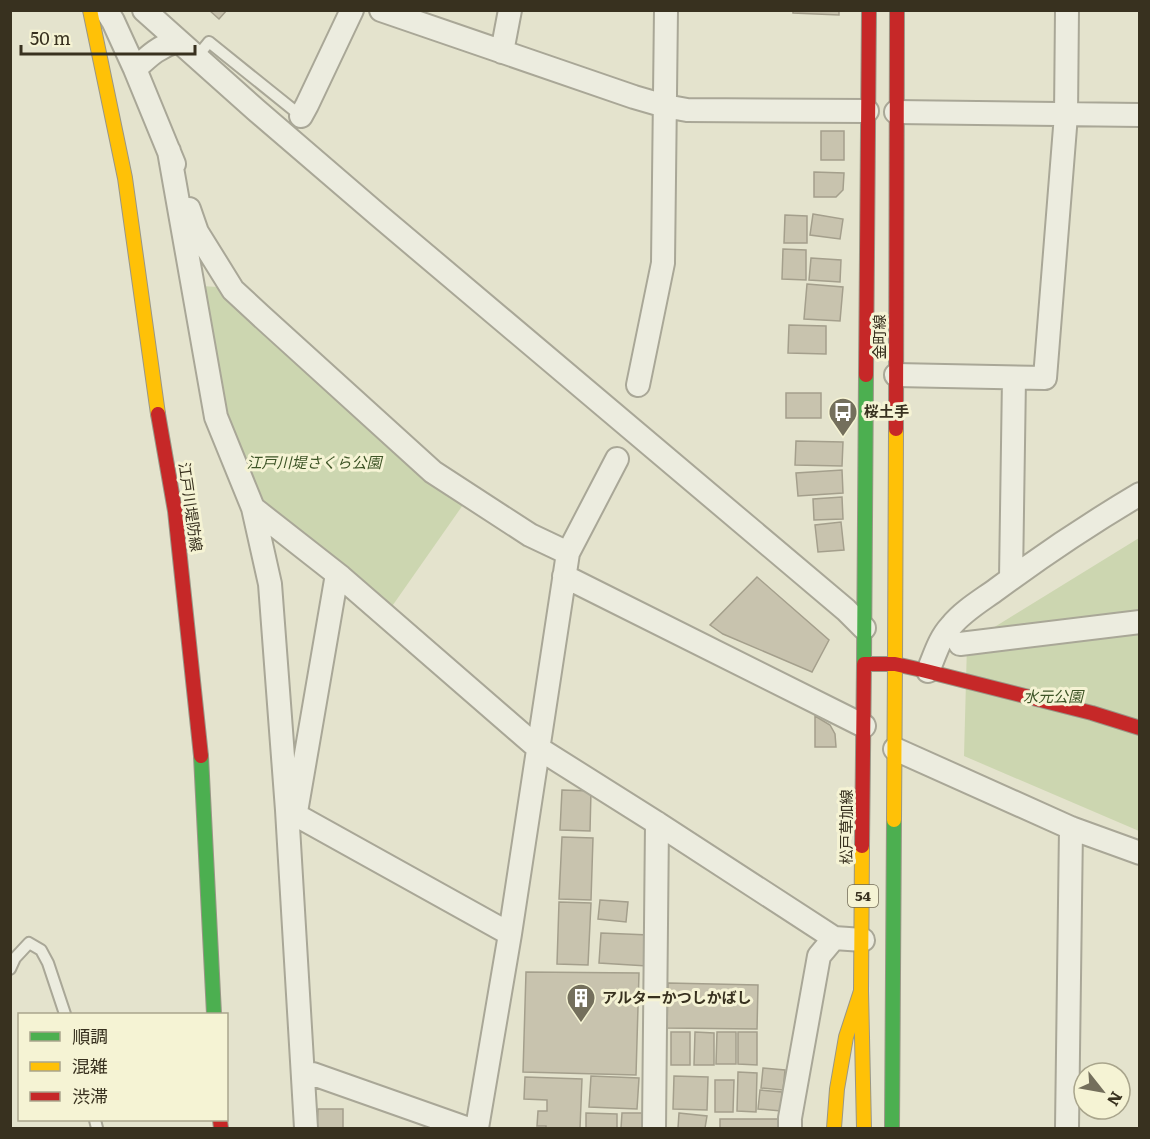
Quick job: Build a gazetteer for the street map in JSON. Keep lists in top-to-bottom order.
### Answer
{
  "streets": {
    "main road": [
      "金町線",
      "江戸川堤防線",
      "松戸草加線",
      "54"
    ]
  },
  "crossings": [
    ["金町線", "松戸草加線"],
    ["金町線", "54"]
  ],
  "parks": ["江戸川堤さくら公園", "水元公園"],
  "places": {
    "bus stop": ["桜土手"],
    "building": ["アルターかつしかばし"]
  },
  "legend": ["順調", "混雑", "渋滞"],
  "scale_bar": "50 m",
  "north": "bottom right"
}
